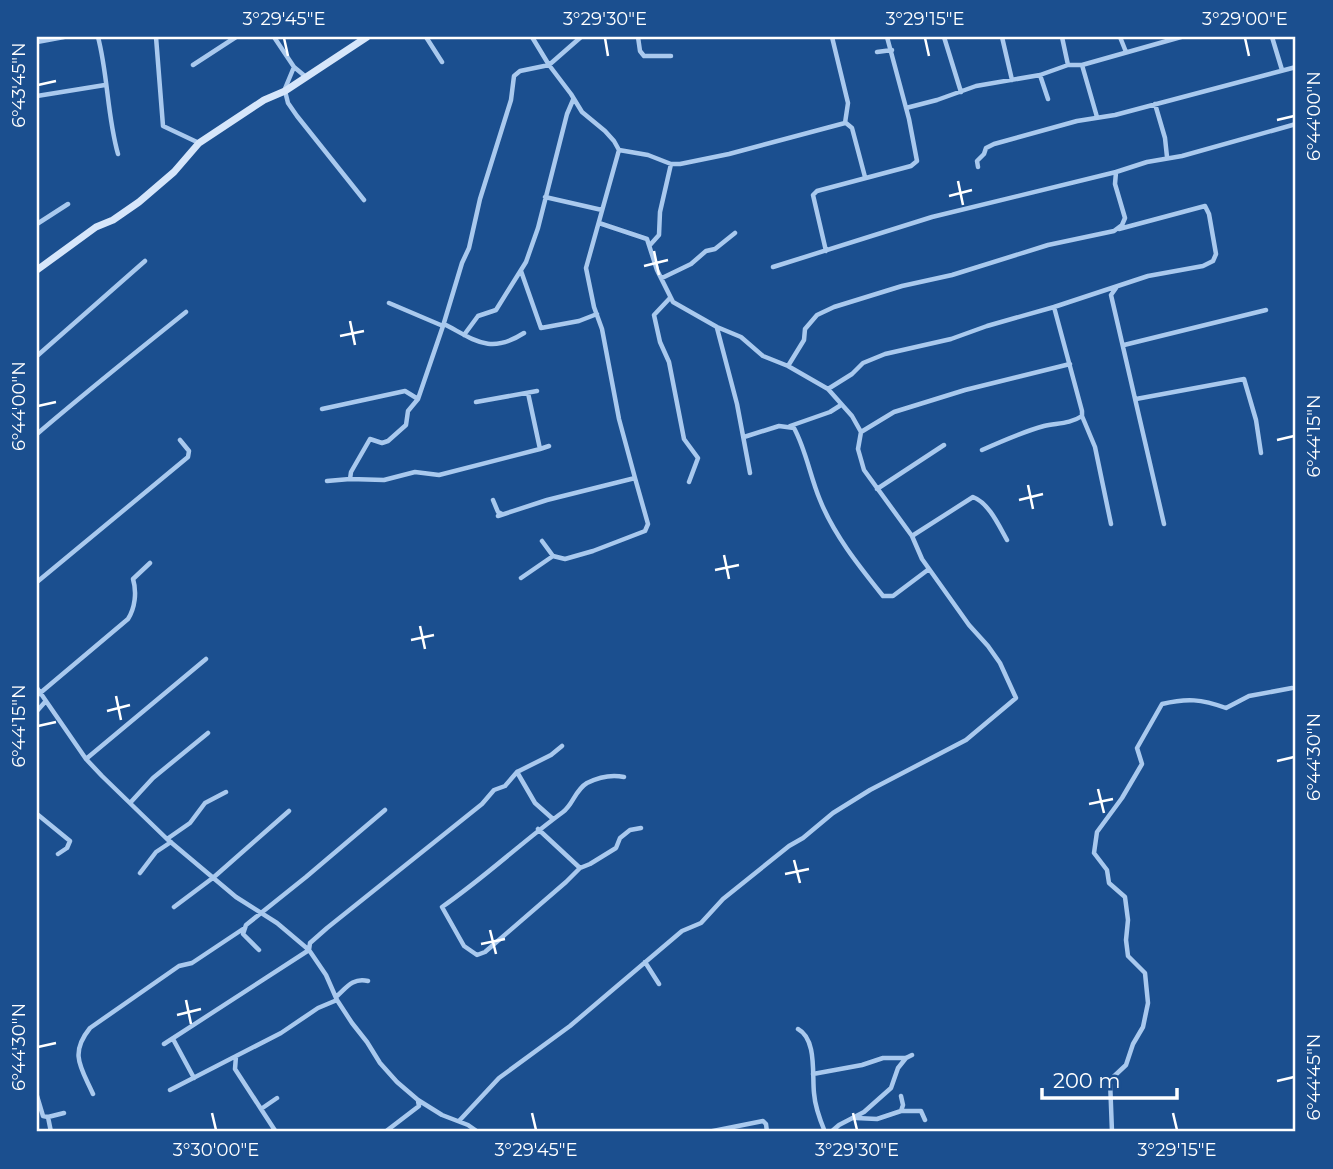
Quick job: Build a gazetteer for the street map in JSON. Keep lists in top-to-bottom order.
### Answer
{
  "scale_bar": "200 m",
  "coordinates": [
    "3°29'45\"E",
    "3°29'30\"E",
    "3°29'15\"E",
    "3°29'00\"E",
    "6°43'45\"N",
    "6°44'00\"N",
    "6°44'15\"N",
    "6°44'30\"N",
    "6°44'45\"N",
    "3°30'00\"E"
  ]
}
